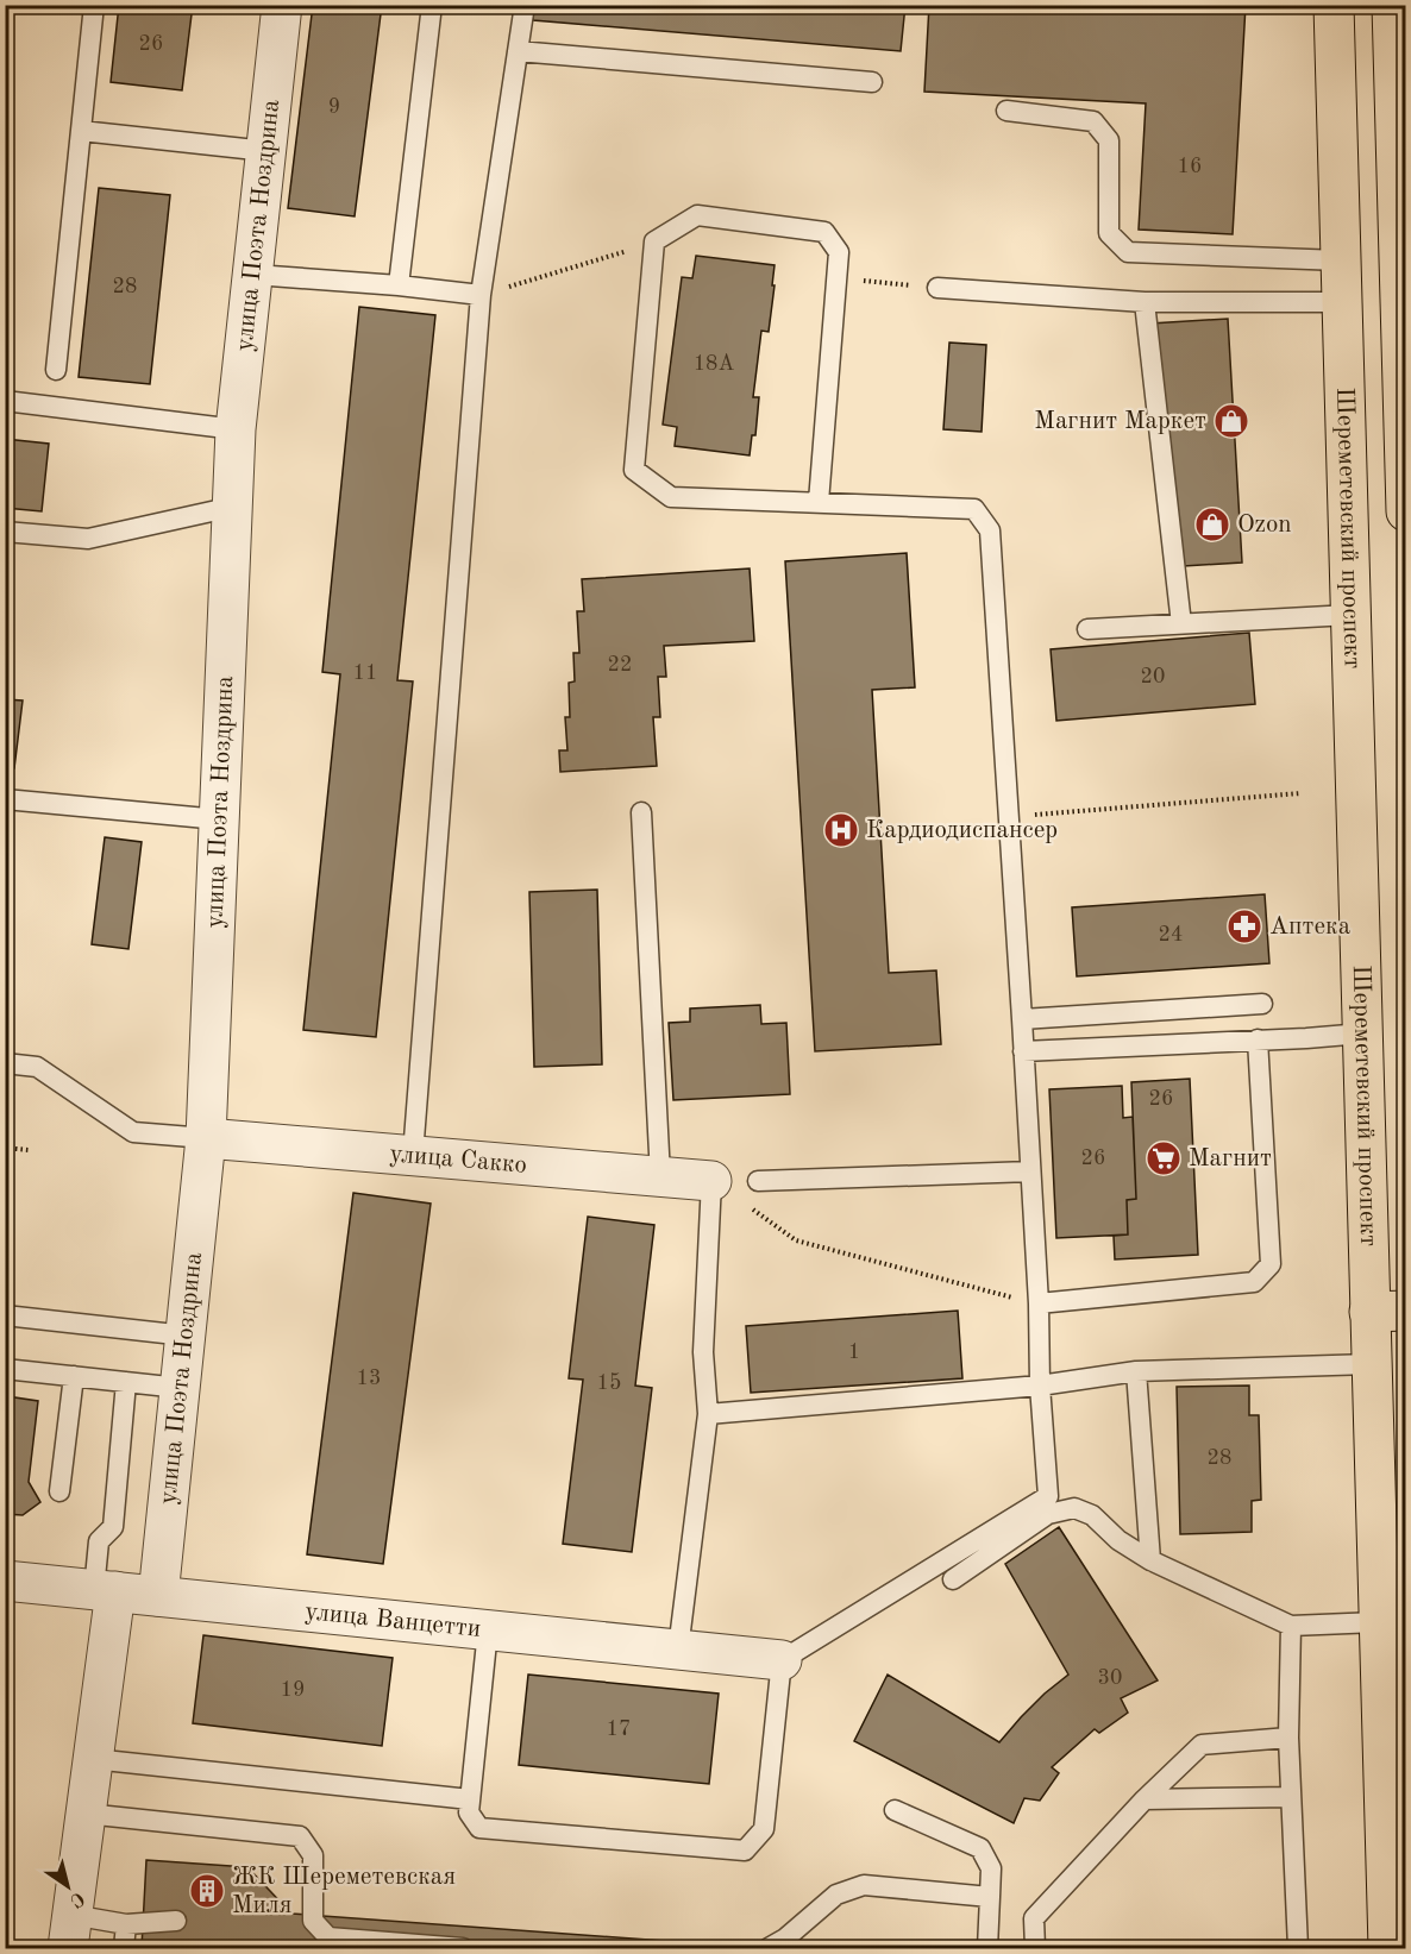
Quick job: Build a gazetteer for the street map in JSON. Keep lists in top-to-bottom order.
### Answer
{
  "streets": {
    "main road": ["Шереметевский проспект"],
    "street": ["улица Поэта Ноздрина", "улица Сакко", "улица Ванцетти"]
  },
  "crossings": [
    ["улица Поэта Ноздрина", "улица Сакко"],
    ["улица Поэта Ноздрина", "улица Ванцетти"]
  ],
  "places": {
    "shop": ["Магнит Маркет", "Ozon"],
    "hospital": ["Кардиодиспансер"],
    "pharmacy": ["Аптека"],
    "supermarket": ["Магнит"],
    "building": ["ЖК Шереметевская Миля"]
  },
  "house_numbers": [
    "26",
    "9",
    "16",
    "28",
    "18А",
    "22",
    "11",
    "20",
    "24",
    "26",
    "26",
    "1",
    "13",
    "15",
    "28",
    "30",
    "19",
    "17"
  ],
  "north": "bottom right"
}
